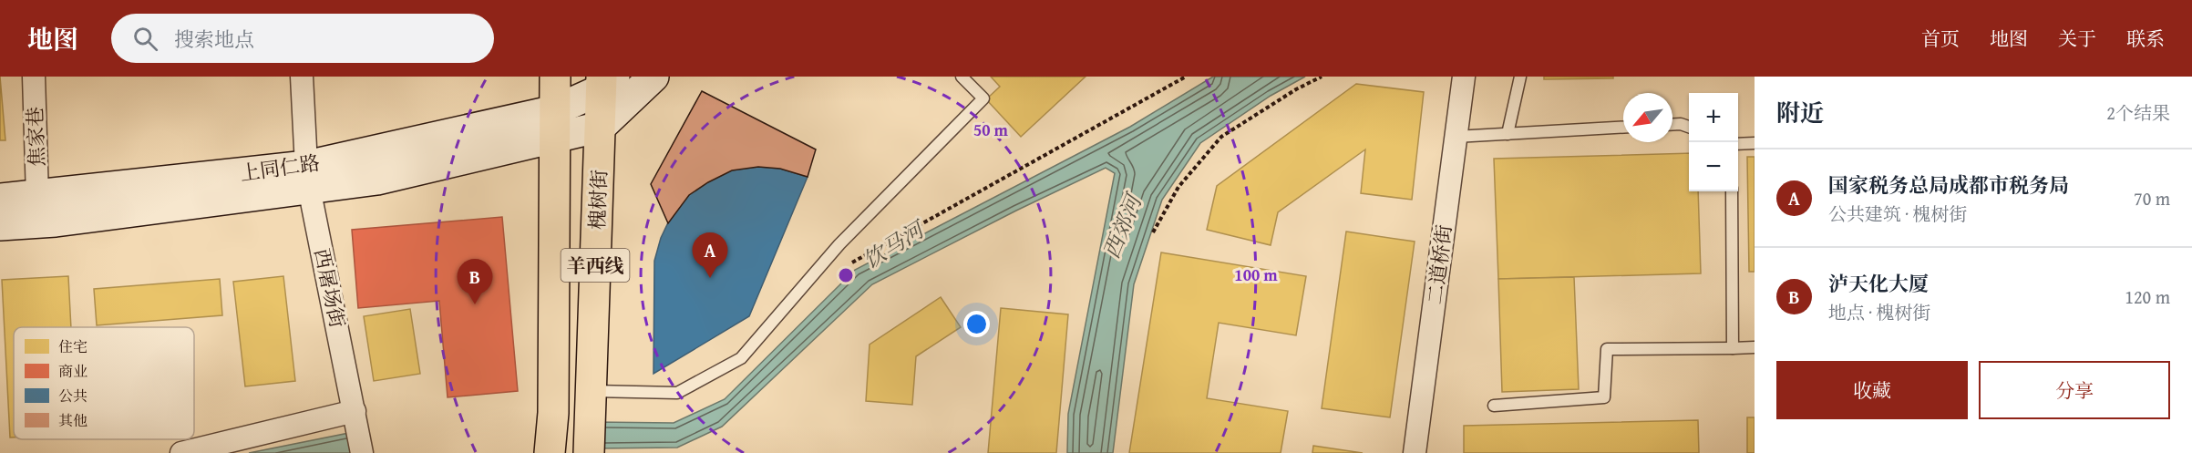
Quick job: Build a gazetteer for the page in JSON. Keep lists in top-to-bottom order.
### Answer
{
  "streets": {
    "main road": ["槐树街", "羊西线"],
    "street": [
      "焦家巷",
      "上同仁路",
      "二道桥街",
      "西屠场街"
    ]
  },
  "crossings": [
    ["焦家巷", "上同仁路"],
    ["上同仁路", "羊西线"],
    ["上同仁路", "西屠场街"]
  ],
  "water": ["西郊河", "饮马河"],
  "legend": [
    "住宅",
    "商业",
    "公共",
    "其他"
  ],
  "north": "bottom left",
  "page": {
    "header": "地图",
    "search": "搜索地点",
    "nav": [
      "首页",
      "地图",
      "关于",
      "联系"
    ],
    "heading": ["附近", "2个结果"],
    "map_buttons": ["+", "−"],
    "list": [
      {
        "mark": "A",
        "name": "国家税务总局成都市税务局",
        "note": "公共建筑 · 槐树街",
        "value": "70 m"
      },
      {
        "mark": "B",
        "name": "泸天化大厦",
        "note": "地点 · 槐树街",
        "value": "120 m"
      }
    ],
    "pins": ["A", "B"],
    "buttons": ["收藏", "分享"]
  },
  "rings": ["50 m", "100 m"]
}
